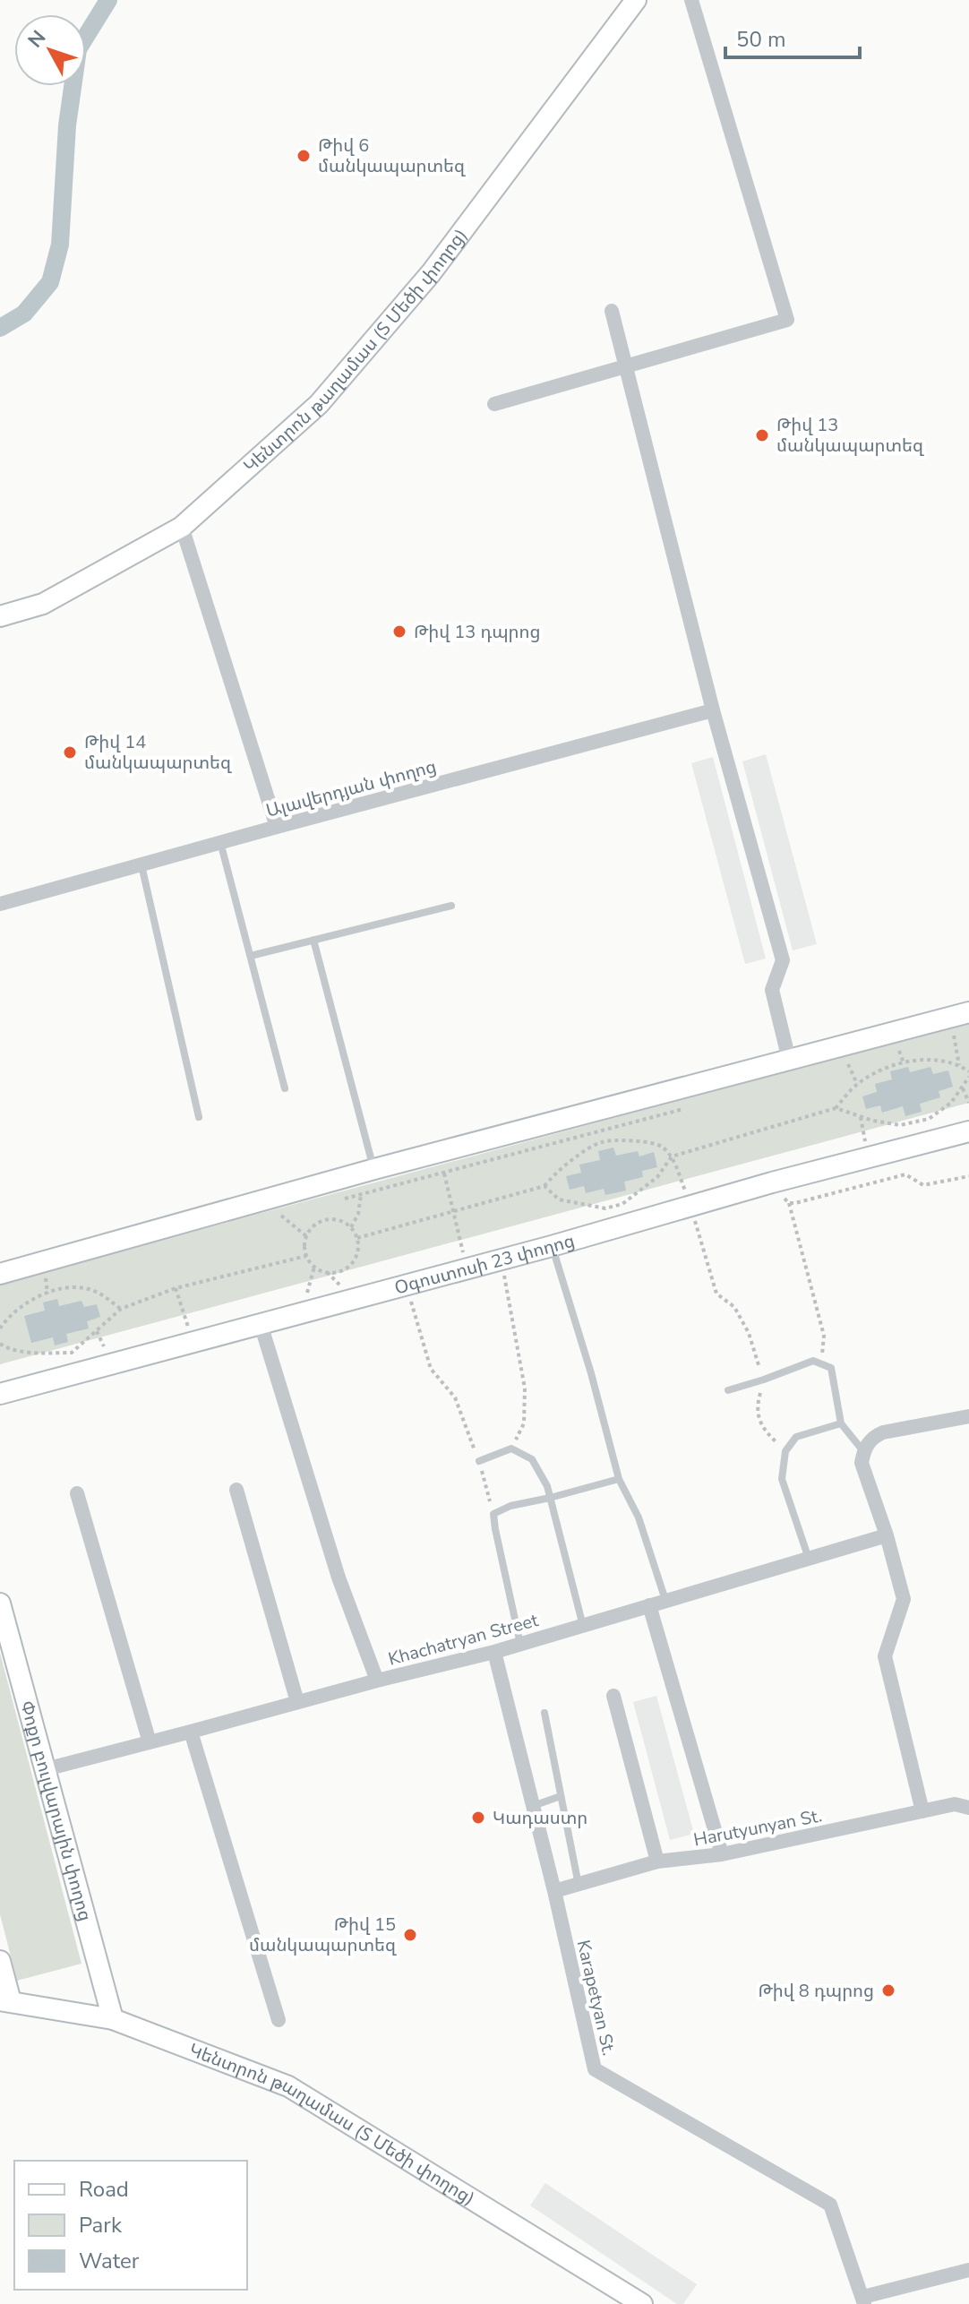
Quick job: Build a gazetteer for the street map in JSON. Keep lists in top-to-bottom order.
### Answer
{
  "streets": {
    "street": [
      "Կենտրոն թաղամաս (Տ Մեծի փողոց)",
      "Ալավերդյան փողոց",
      "Օգոստոսի 23 փողոց",
      "Khachatryan Street",
      "Փոքր բուլվարային փողոց",
      "Harutyunyan St.",
      "Karapetyan St."
    ]
  },
  "crossings": [
    ["Կենտրոն թաղամաս (Տ Մեծի փողոց)", "Փոքր բուլվարային փողոց"],
    ["Khachatryan Street", "Փոքր բուլվարային փողոց"],
    ["Khachatryan Street", "Karapetyan St."],
    ["Harutyunyan St.", "Karapetyan St."]
  ],
  "places": [
    "Թիվ 6 մանկապարտեզ",
    "Թիվ 13 մանկապարտեզ",
    "Թիվ 13 դպրոց",
    "Թիվ 14 մանկապարտեզ",
    "Կադաստր",
    "Թիվ 15 մանկապարտեզ",
    "Թիվ 8 դպրոց"
  ],
  "legend": ["Road", "Park", "Water"],
  "scale_bar": "50 m",
  "north": "top left"
}
